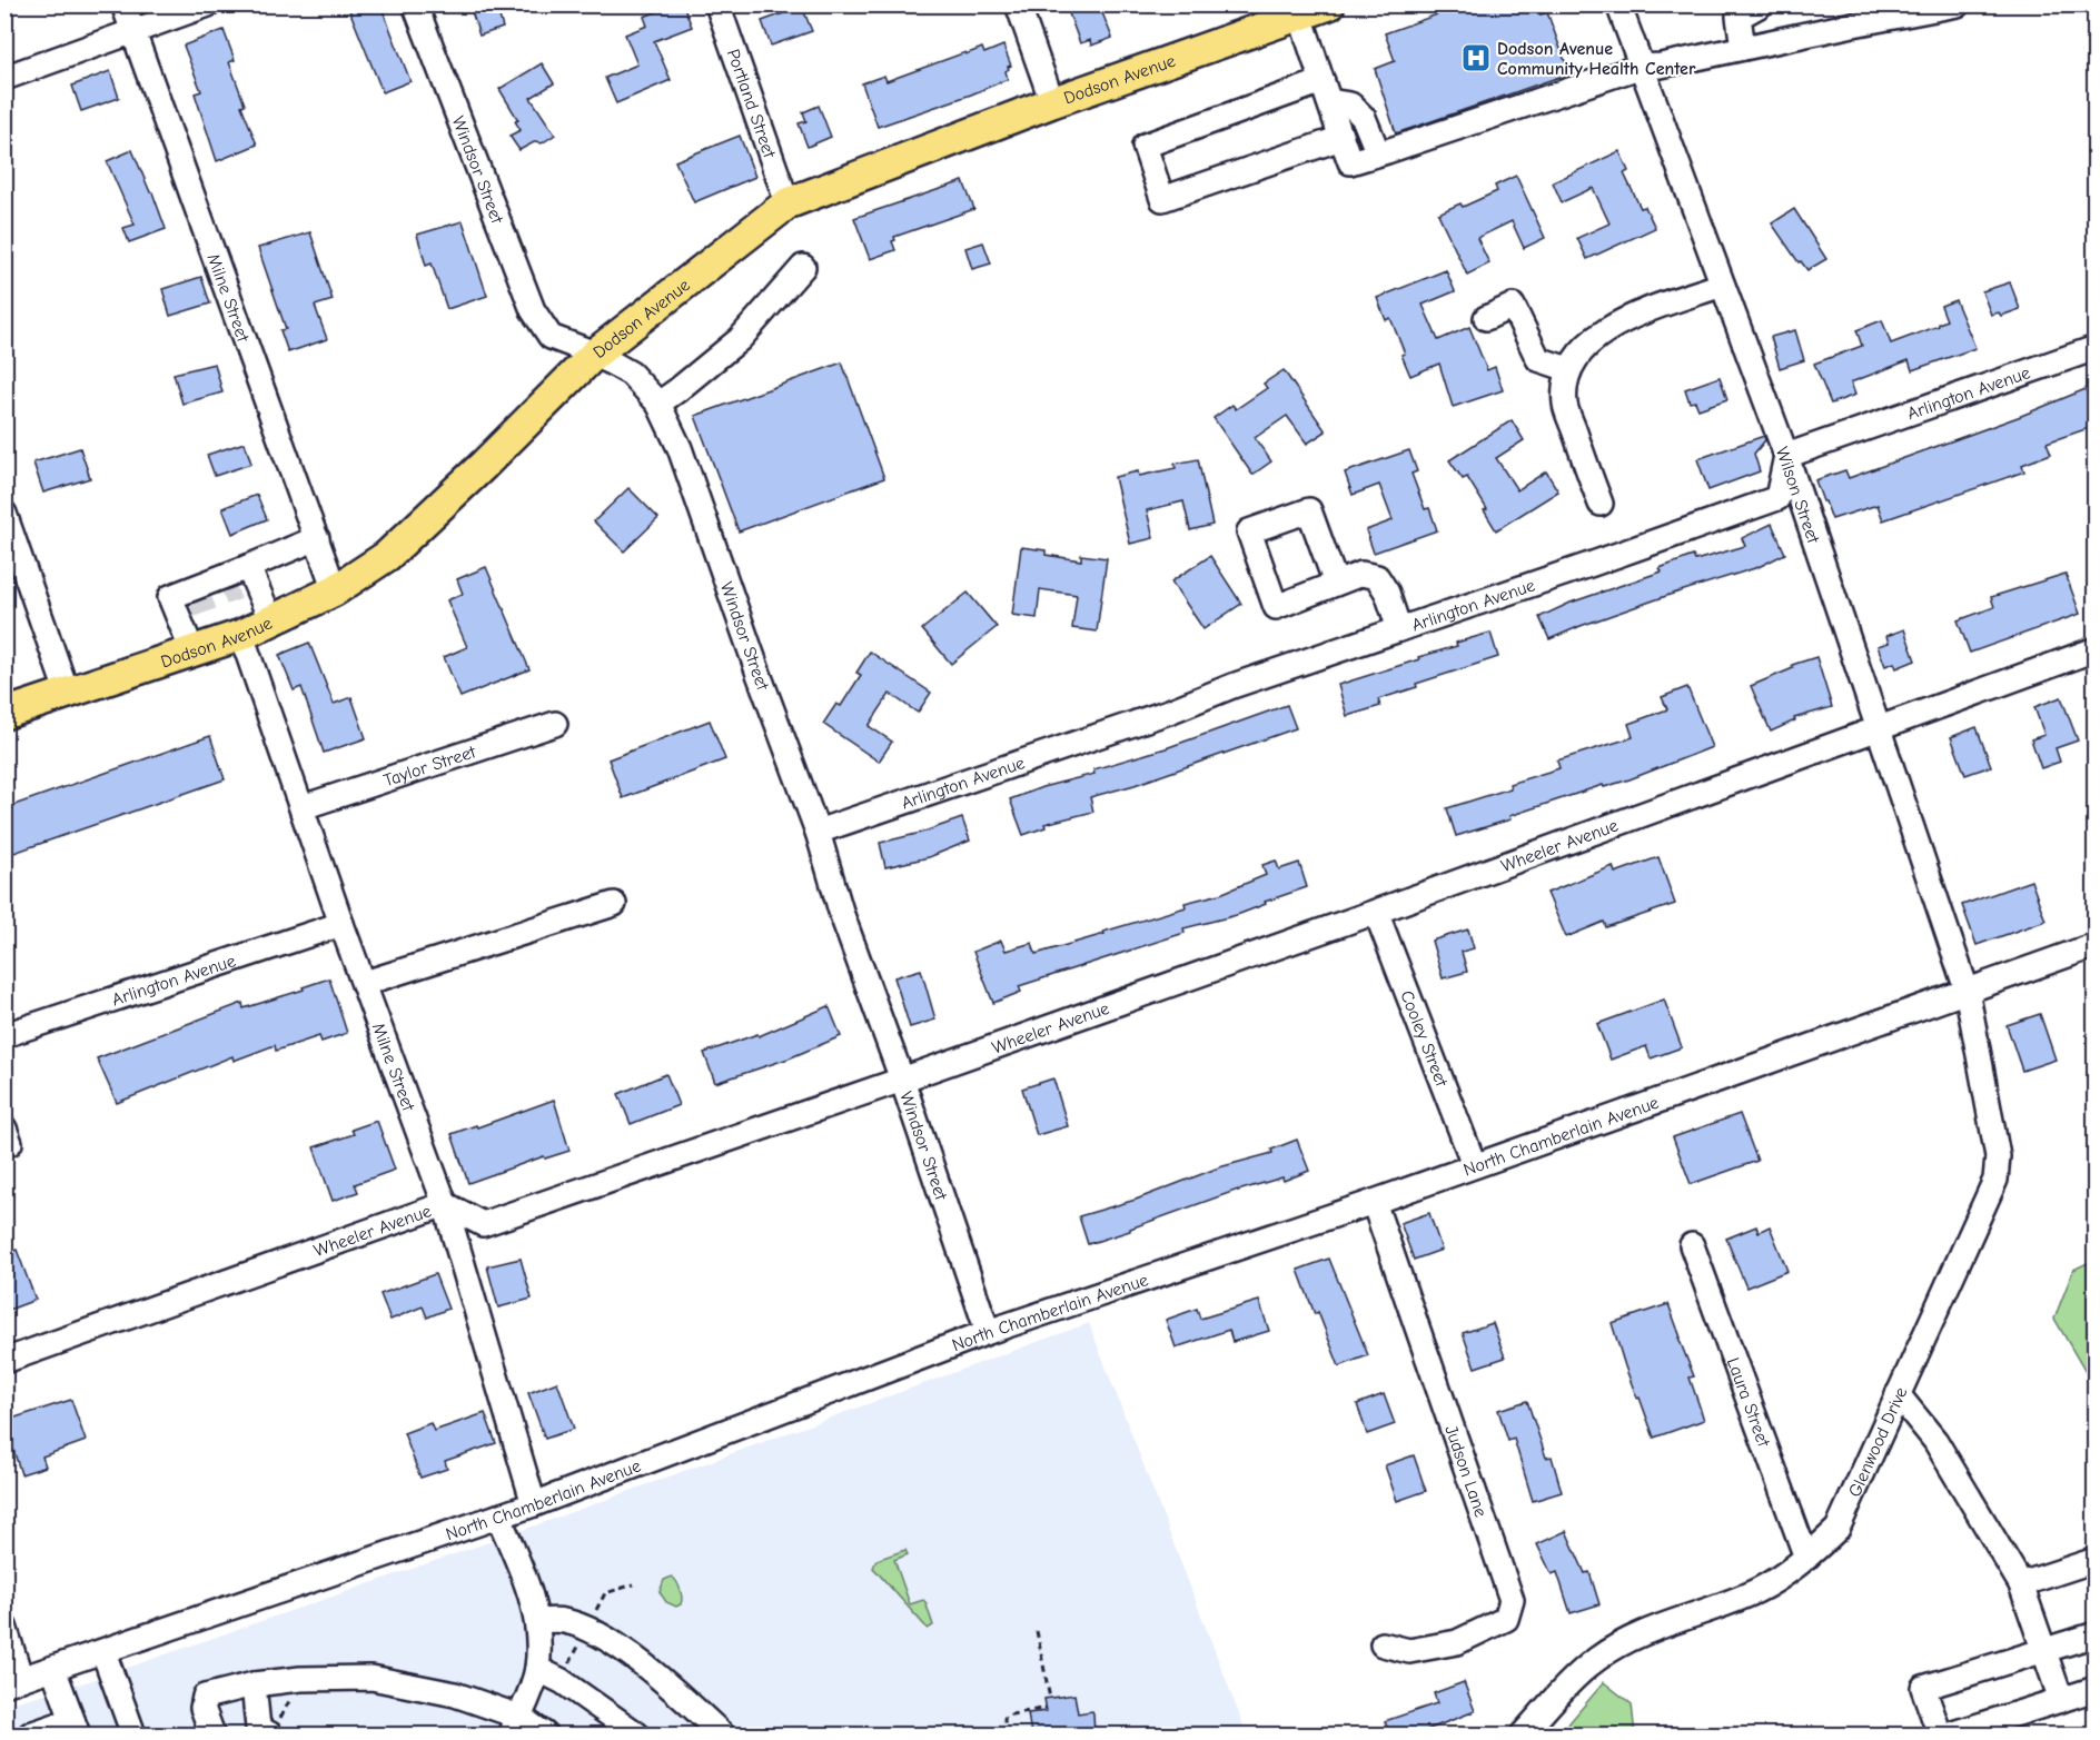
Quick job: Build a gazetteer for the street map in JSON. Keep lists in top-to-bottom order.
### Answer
{
  "streets": {
    "main road": ["Dodson Avenue"],
    "street": [
      "Portland Street",
      "Windsor Street",
      "Milne Street",
      "Arlington Avenue",
      "Wilson Street",
      "Taylor Street",
      "Wheeler Avenue",
      "Cooley Street",
      "North Chamberlain Avenue",
      "Laura Street",
      "Glenwood Drive",
      "Judson Lane"
    ]
  },
  "crossings": [
    ["Dodson Avenue", "Portland Street"],
    ["Dodson Avenue", "Windsor Street"],
    ["Dodson Avenue", "Milne Street"],
    ["Windsor Street", "Arlington Avenue"],
    ["Windsor Street", "Wheeler Avenue"],
    ["Windsor Street", "North Chamberlain Avenue"],
    ["Milne Street", "Arlington Avenue"],
    ["Milne Street", "Taylor Street"],
    ["Milne Street", "Wheeler Avenue"],
    ["Milne Street", "North Chamberlain Avenue"],
    ["Arlington Avenue", "Wilson Street"],
    ["Wilson Street", "Wheeler Avenue"],
    ["Wilson Street", "North Chamberlain Avenue"],
    ["Wilson Street", "Glenwood Drive"],
    ["Wheeler Avenue", "Cooley Street"],
    ["Cooley Street", "North Chamberlain Avenue"],
    ["North Chamberlain Avenue", "Glenwood Drive"],
    ["North Chamberlain Avenue", "Judson Lane"],
    ["Laura Street", "Glenwood Drive"]
  ],
  "places": {
    "hospital": ["Dodson Avenue Community Health Center"]
  }
}
